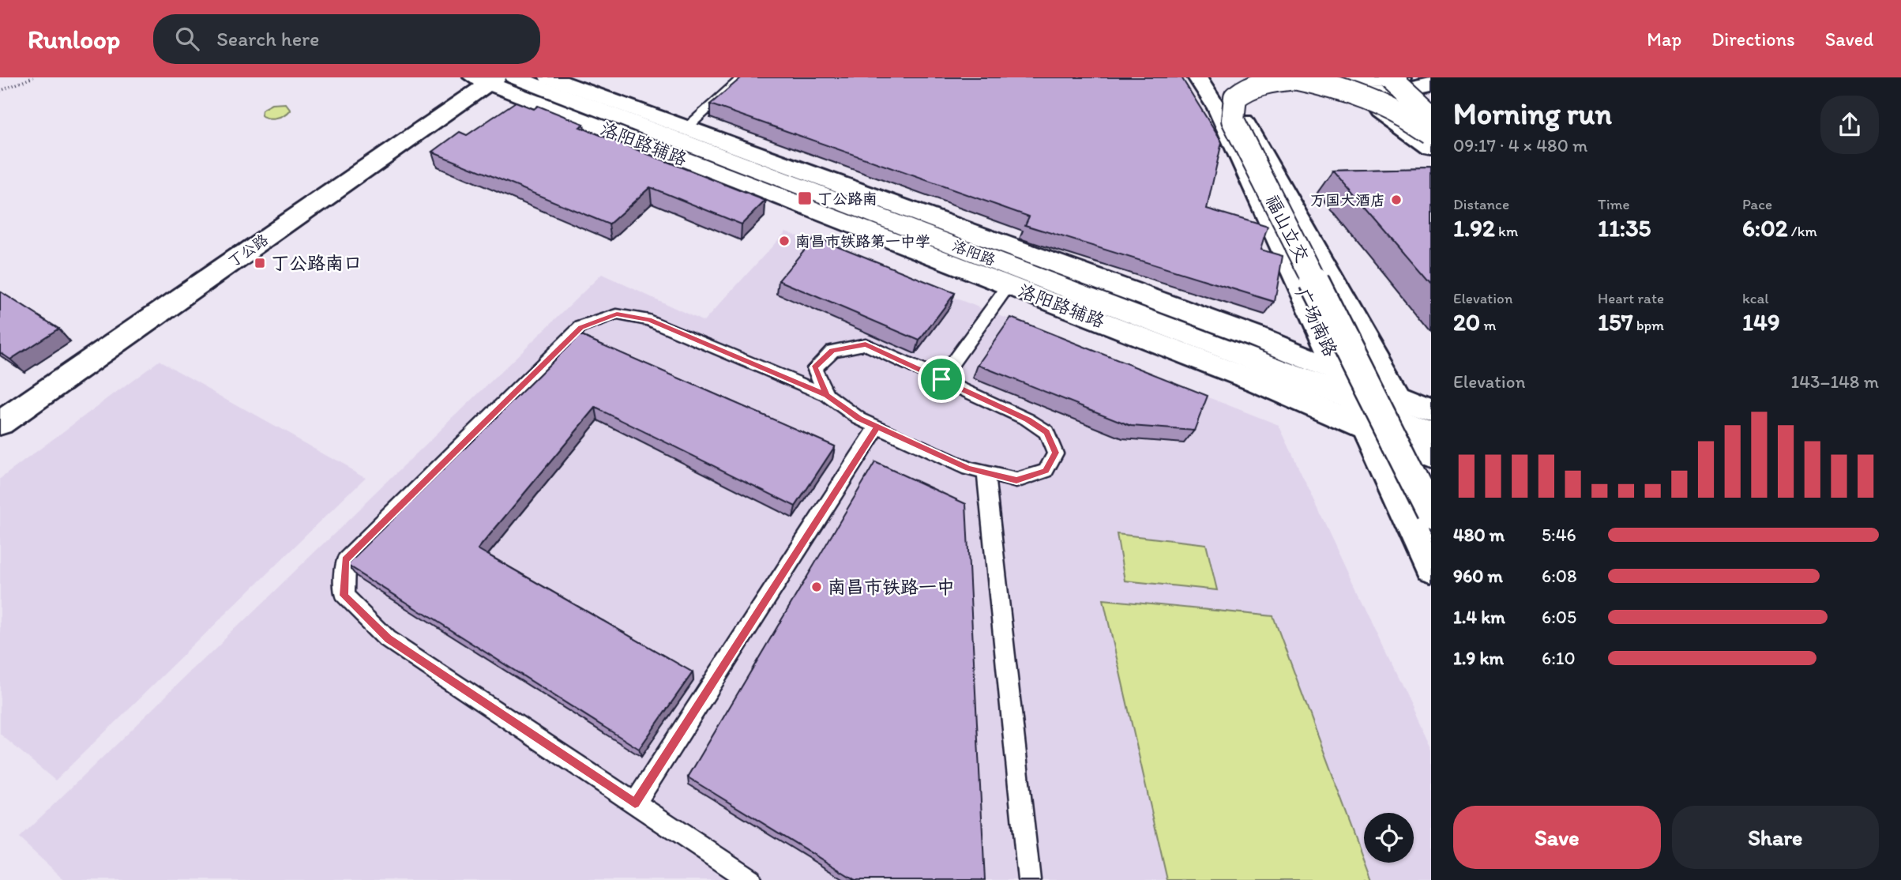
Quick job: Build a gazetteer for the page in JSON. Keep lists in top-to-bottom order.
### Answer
{
  "streets": {
    "main road": [
      "洛阳路辅路",
      "福山立交",
      "丁公路",
      "洛阳路",
      "广场南路"
    ]
  },
  "crossings": [
    ["洛阳路辅路", "丁公路"],
    ["洛阳路辅路", "广场南路"],
    ["洛阳路", "广场南路"]
  ],
  "places": {
    "transit": ["丁公路南", "丁公路南口"],
    "other": ["万国大酒店", "南昌市铁路第一中学", "南昌市铁路一中"]
  },
  "page": {
    "header": "Runloop",
    "search": "Search here",
    "nav": ["Map", "Directions", "Saved"],
    "heading": ["Morning run", "09:17 · 4 × 480 m"],
    "stats": [
      ["Distance", "1.92 km"],
      ["Time", "11:35"],
      ["Pace", "6:02 /km"],
      ["Elevation", "20 m"],
      ["Heart rate", "157 bpm"],
      ["kcal", "149"]
    ],
    "chart": ["Elevation", "143–148 m"],
    "list": [
      {
        "name": "480 m",
        "note": "5:46"
      },
      {
        "name": "960 m",
        "note": "6:08"
      },
      {
        "name": "1.4 km",
        "note": "6:05"
      },
      {
        "name": "1.9 km",
        "note": "6:10"
      }
    ],
    "buttons": ["Save", "Share"]
  }
}
